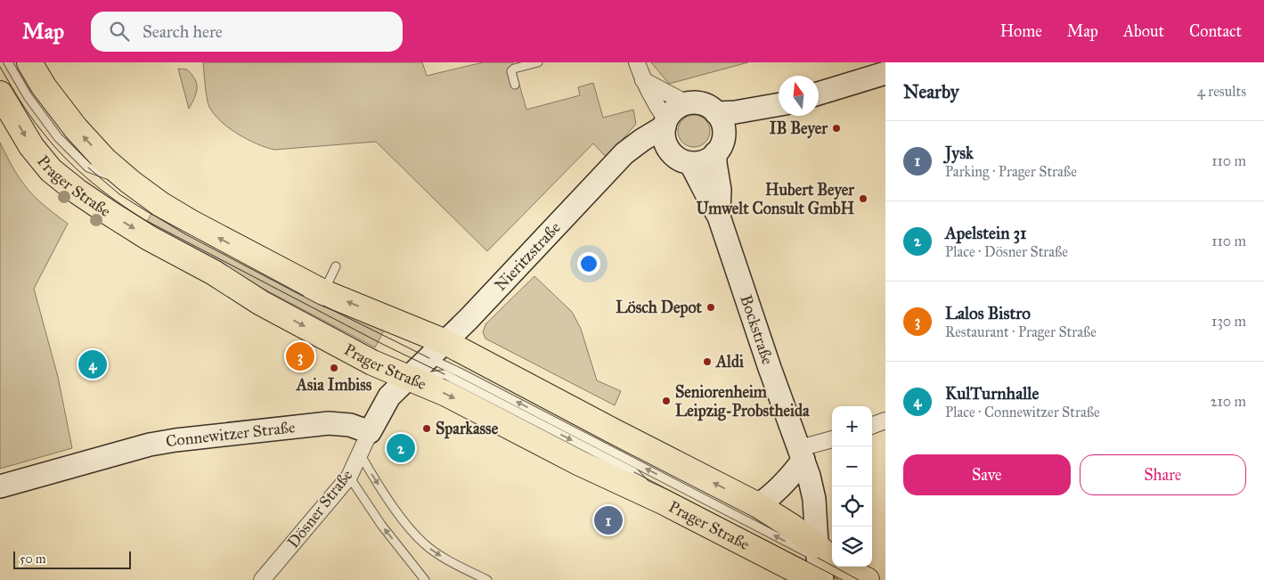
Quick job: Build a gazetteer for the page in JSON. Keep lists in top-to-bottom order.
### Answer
{
  "streets": {
    "main road": ["Prager Straße"],
    "street": [
      "Nieritzstraße",
      "Bockstraße",
      "Connewitzer Straße",
      "Dösner Straße"
    ]
  },
  "crossings": [
    ["Nieritzstraße", "Bockstraße"],
    ["Connewitzer Straße", "Dösner Straße"]
  ],
  "places": [
    "IB Beyer",
    "Hubert Beyer Umwelt Consult GmbH",
    "Lösch Depot",
    "Aldi",
    "Asia Imbiss",
    "Seniorenheim Leipzig-Probstheida",
    "Sparkasse"
  ],
  "scale_bar": "50 m",
  "north": "top",
  "page": {
    "header": "Map",
    "search": "Search here",
    "nav": [
      "Home",
      "Map",
      "About",
      "Contact"
    ],
    "heading": ["Nearby", "4 results"],
    "list": [
      {
        "mark": "1",
        "name": "Jysk",
        "note": "Parking · Prager Straße",
        "value": "110 m"
      },
      {
        "mark": "2",
        "name": "Apelstein 31",
        "note": "Place · Dösner Straße",
        "value": "110 m"
      },
      {
        "mark": "3",
        "name": "Lalos Bistro",
        "note": "Restaurant · Prager Straße",
        "value": "130 m"
      },
      {
        "mark": "4",
        "name": "KulTurnhalle",
        "note": "Place · Connewitzer Straße",
        "value": "210 m"
      }
    ],
    "pins": [
      "3",
      "4",
      "2",
      "1"
    ],
    "map_buttons": ["+", "−"],
    "buttons": ["Save", "Share"],
    "scale": "50 m"
  }
}
